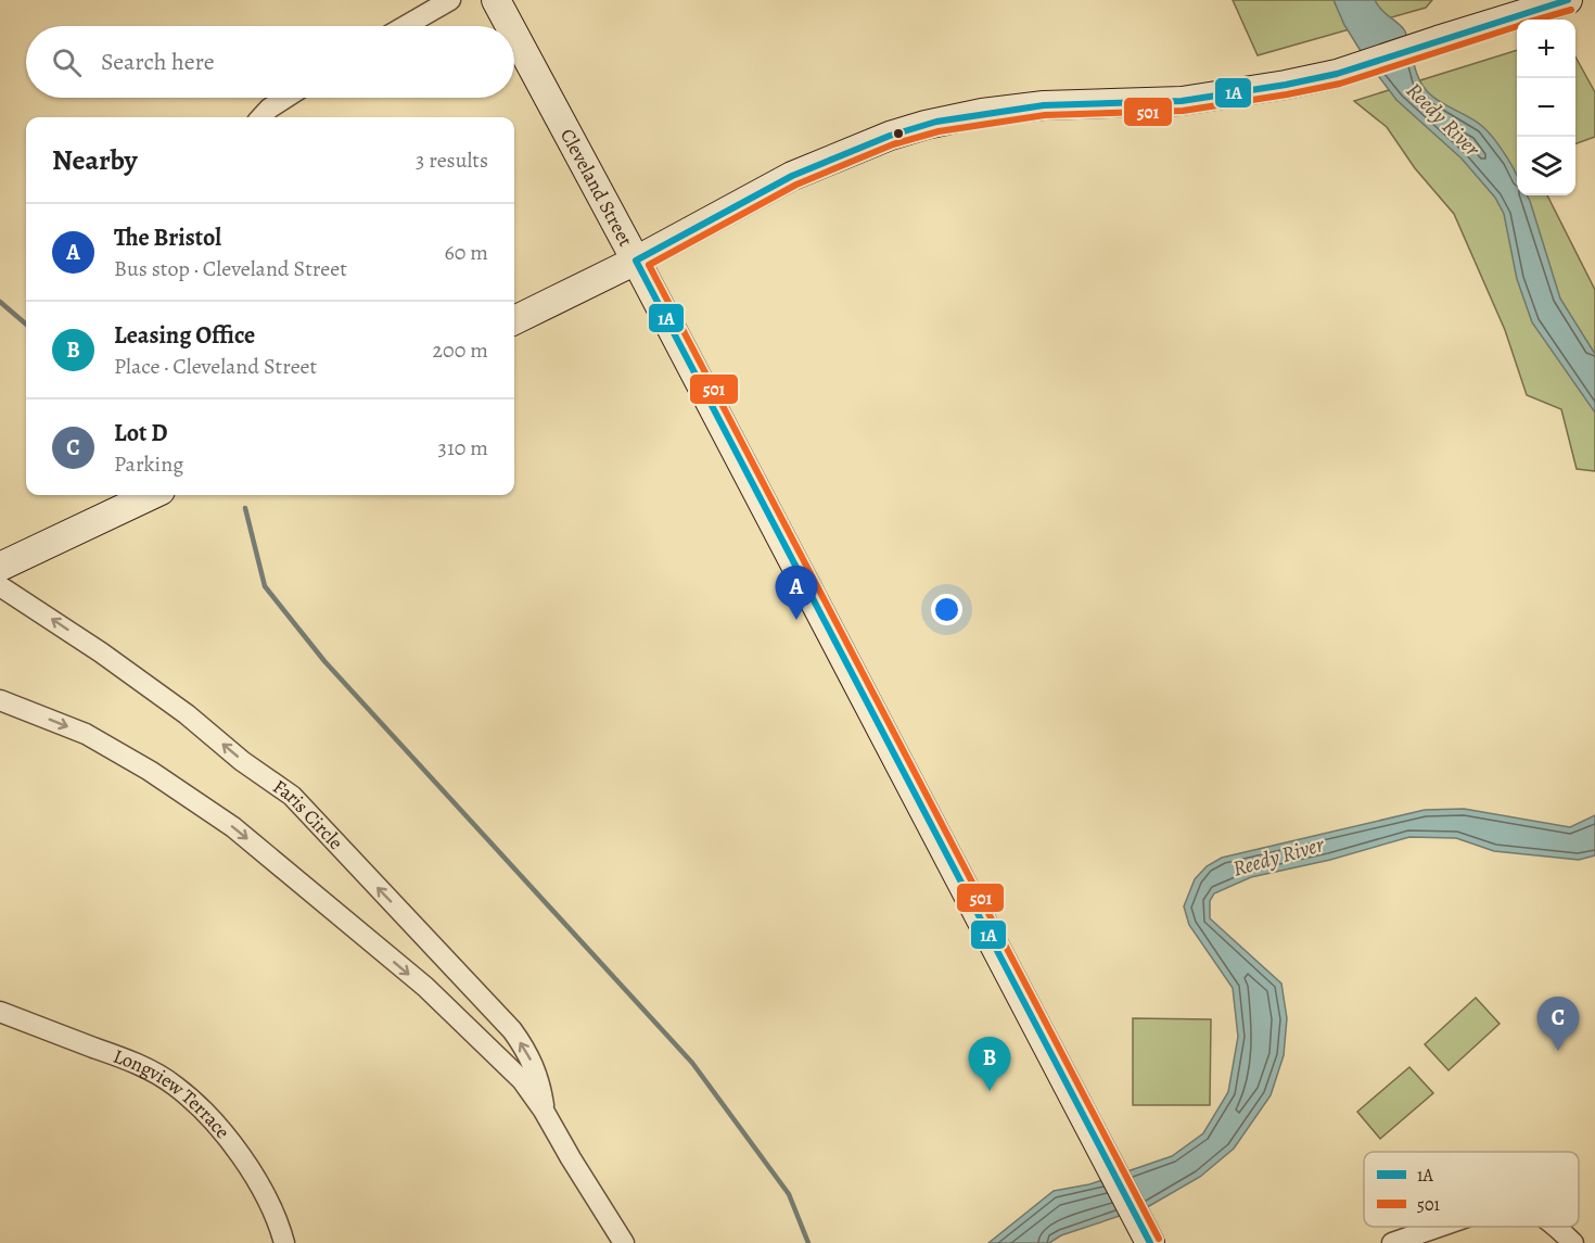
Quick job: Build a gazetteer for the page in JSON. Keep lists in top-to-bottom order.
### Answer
{
  "streets": {
    "street": ["Cleveland Street", "Faris Circle", "Longview Terrace"]
  },
  "water": ["Reedy River"],
  "lines": ["transit line 1A", "transit line 501"],
  "legend": ["1A", "501"],
  "page": {
    "map_buttons": ["+", "−"],
    "search": "Search here",
    "heading": ["Nearby", "3 results"],
    "list": [
      {
        "mark": "A",
        "name": "The Bristol",
        "note": "Bus stop · Cleveland Street",
        "value": "60 m"
      },
      {
        "mark": "B",
        "name": "Leasing Office",
        "note": "Place · Cleveland Street",
        "value": "200 m"
      },
      {
        "mark": "C",
        "name": "Lot D",
        "note": "Parking",
        "value": "310 m"
      }
    ],
    "pins": ["A", "C", "B"]
  }
}
